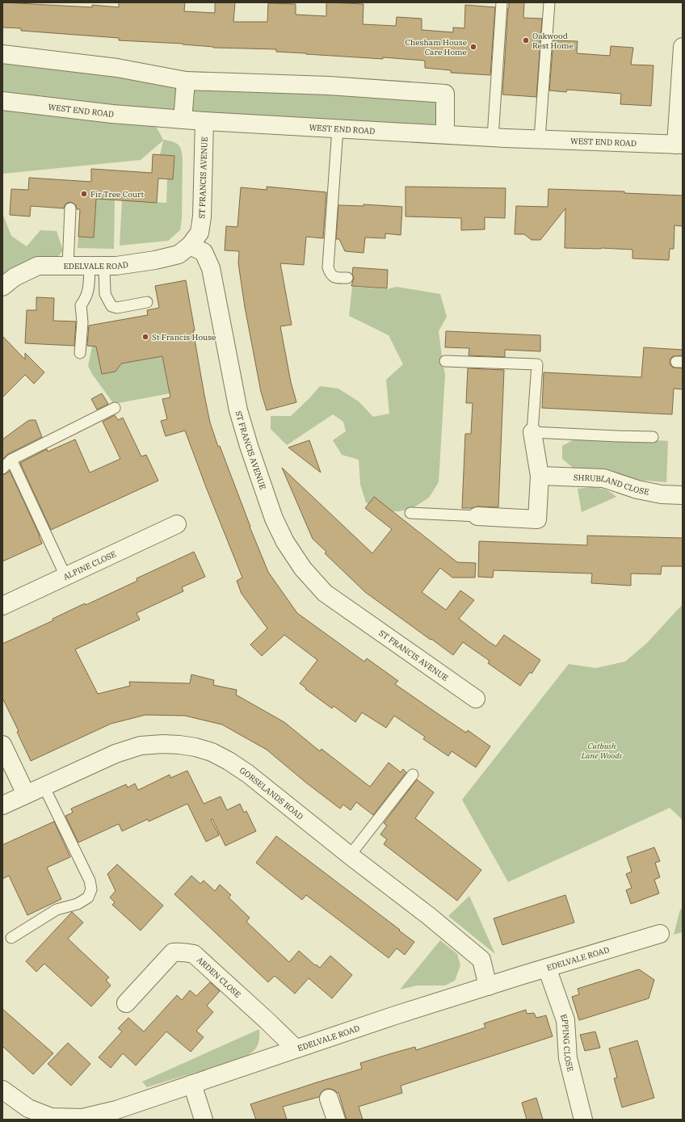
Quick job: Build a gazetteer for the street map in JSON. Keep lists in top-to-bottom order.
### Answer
{
  "streets": {
    "street": [
      "WEST END ROAD",
      "ST FRANCIS AVENUE",
      "EDELVALE ROAD",
      "SHRUBLAND CLOSE",
      "ALPINE CLOSE",
      "GORSELANDS ROAD",
      "ARDEN CLOSE",
      "EPPING CLOSE"
    ]
  },
  "crossings": [
    ["WEST END ROAD", "ST FRANCIS AVENUE"],
    ["ST FRANCIS AVENUE", "EDELVALE ROAD"],
    ["EDELVALE ROAD", "GORSELANDS ROAD"],
    ["EDELVALE ROAD", "ARDEN CLOSE"],
    ["EDELVALE ROAD", "EPPING CLOSE"]
  ],
  "parks": ["Cutbush Lane Woods"],
  "places": [
    "Oakwood Rest Home",
    "Chesham House Care Home",
    "Fir Tree Court",
    "St Francis House"
  ]
}
